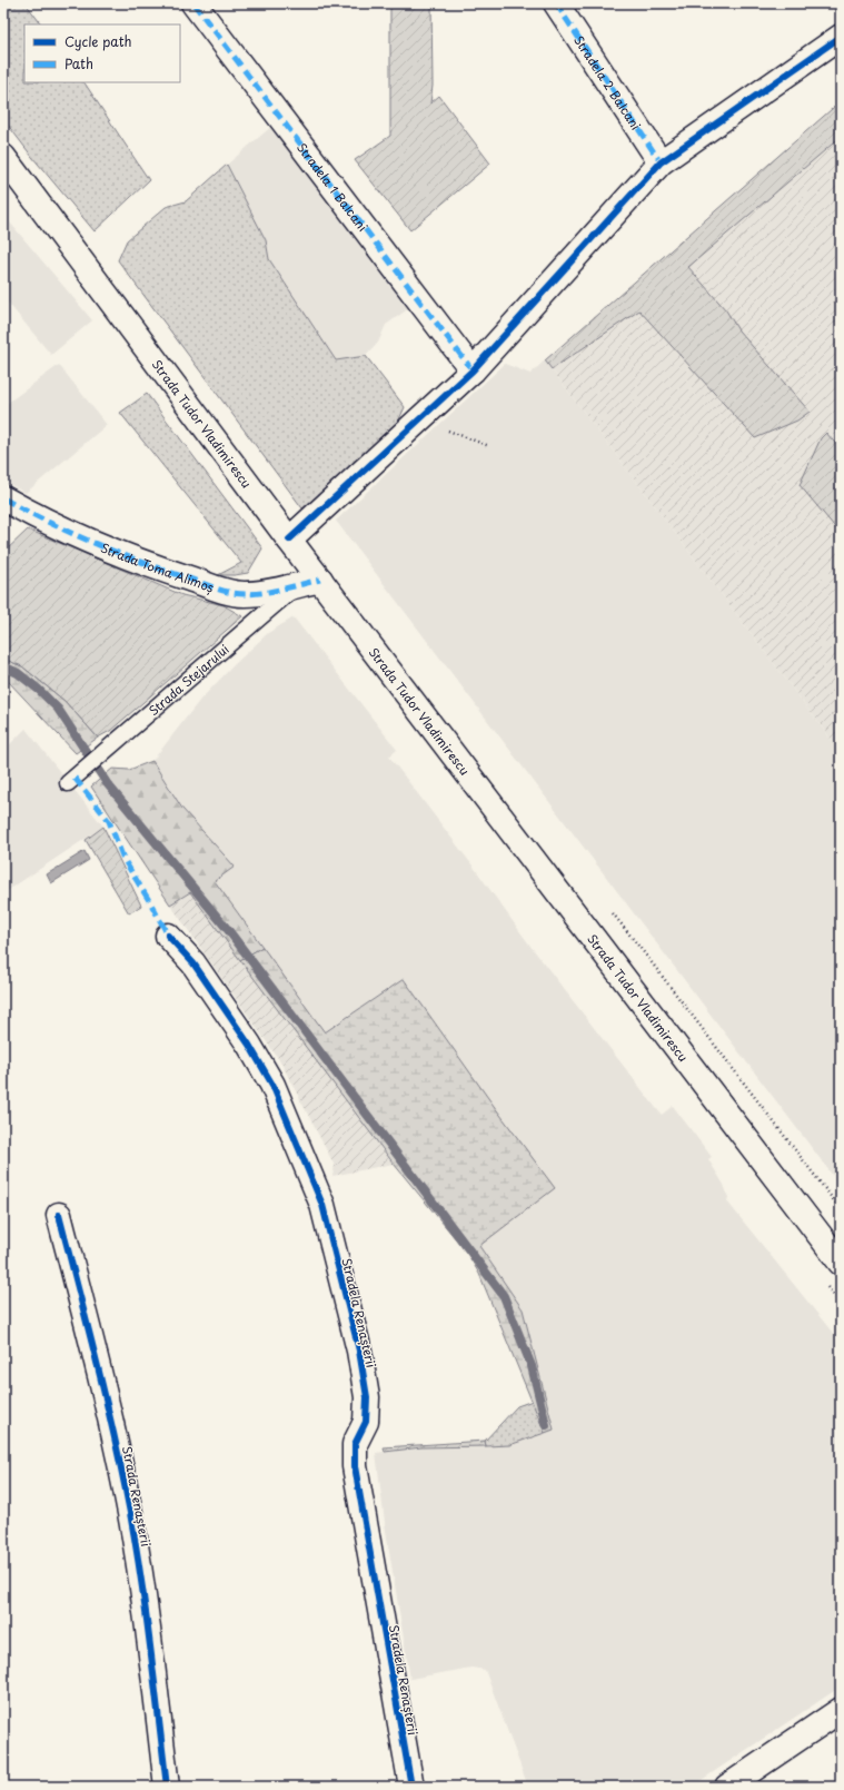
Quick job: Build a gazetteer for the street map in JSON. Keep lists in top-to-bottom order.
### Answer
{
  "streets": {
    "street": [
      "Stradela 2 Balcani",
      "Stradela 1 Balcani",
      "Strada Tudor Vladimirescu",
      "Strada Toma Alimoș",
      "Stradela Renașterii",
      "Strada Renașterii"
    ],
    "lane": ["Strada Stejarului"]
  },
  "crossings": [
    ["Strada Tudor Vladimirescu", "Strada Toma Alimoș"],
    ["Strada Toma Alimoș", "Strada Stejarului"]
  ],
  "legend": ["Cycle path", "Path"]
}
